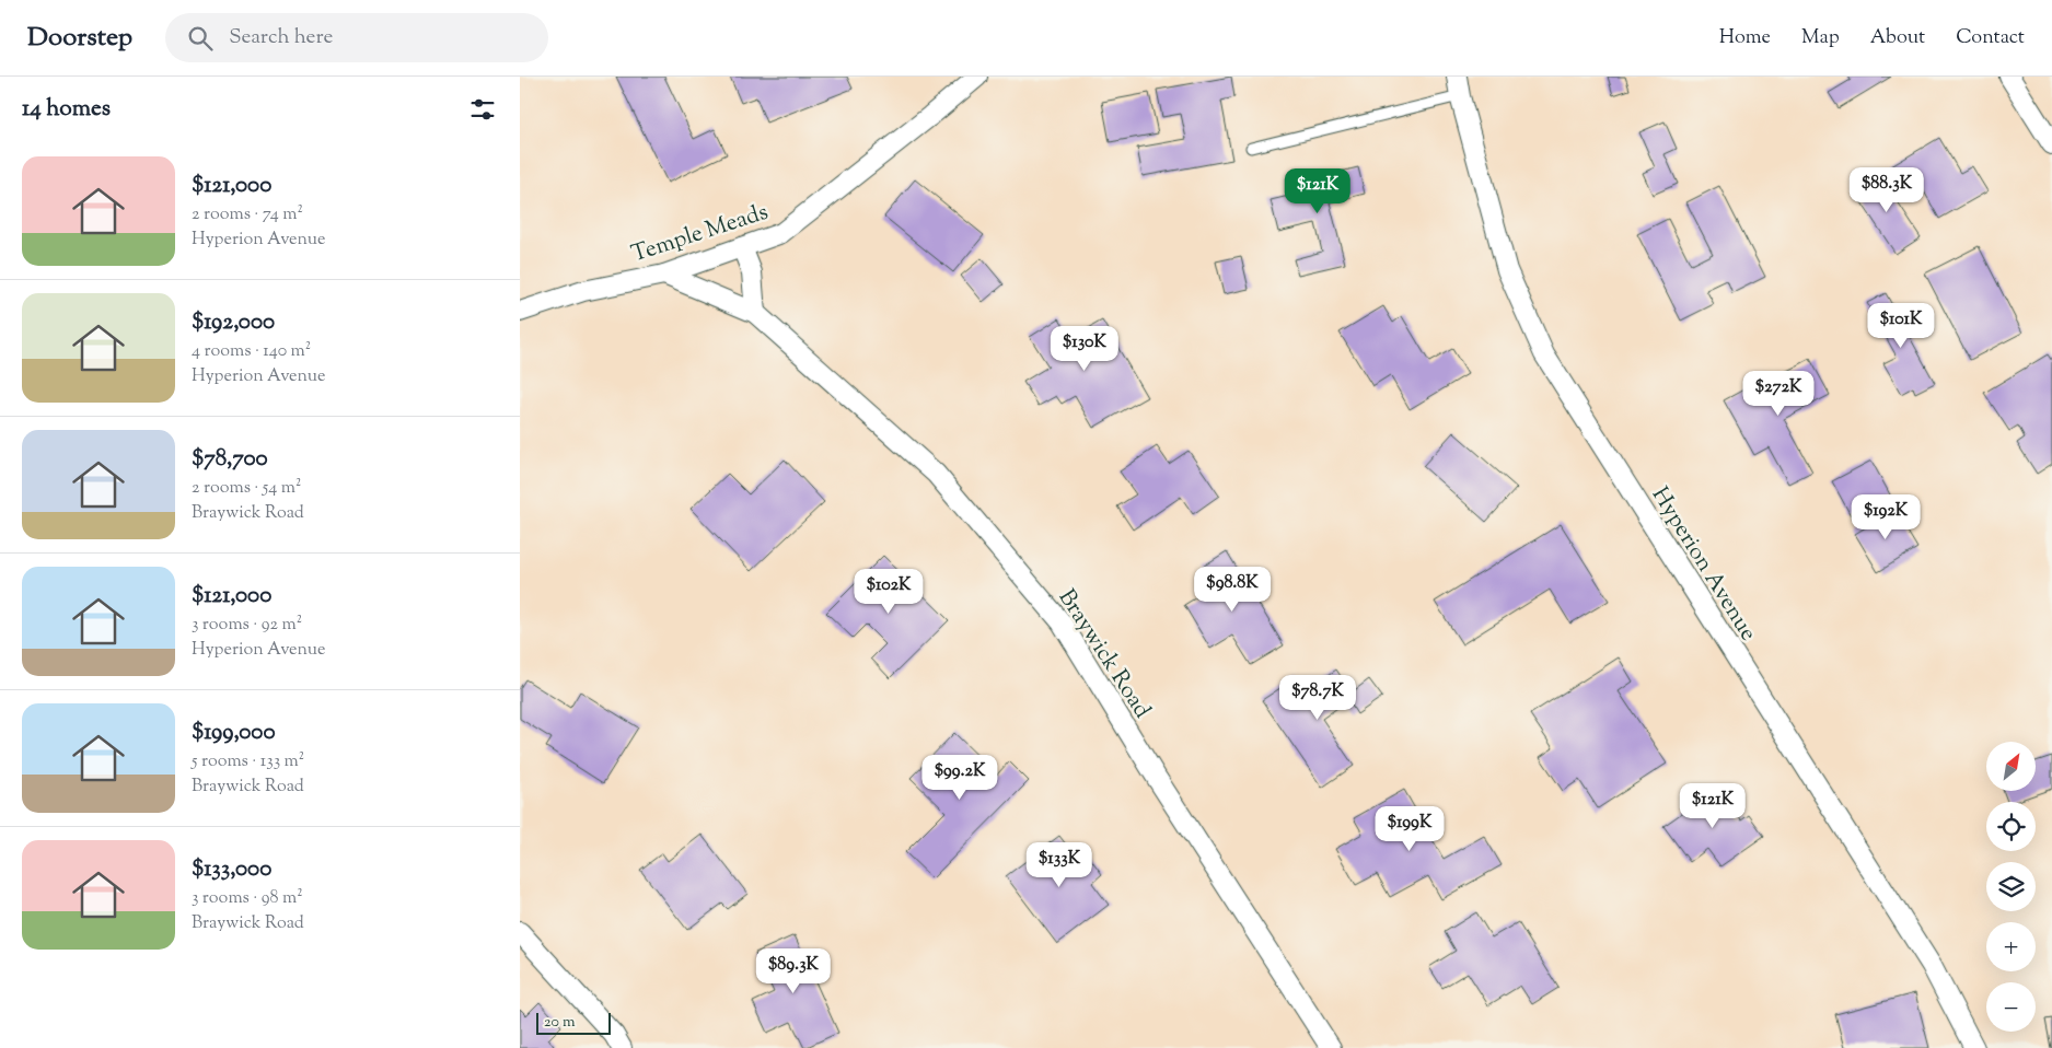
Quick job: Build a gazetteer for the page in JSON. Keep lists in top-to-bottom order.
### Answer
{
  "streets": {
    "street": ["Temple Meads", "Hyperion Avenue", "Braywick Road"]
  },
  "crossings": [
    ["Temple Meads", "Braywick Road"]
  ],
  "scale_bar": "20 m",
  "north": "top right",
  "page": {
    "header": "Doorstep",
    "search": "Search here",
    "nav": [
      "Home",
      "Map",
      "About",
      "Contact"
    ],
    "heading": "14 homes",
    "list": [
      {
        "name": "$121,000",
        "note": "2 rooms · 74 m² · Hyperion Avenue"
      },
      {
        "name": "$192,000",
        "note": "4 rooms · 140 m² · Hyperion Avenue"
      },
      {
        "name": "$78,700",
        "note": "2 rooms · 54 m² · Braywick Road"
      },
      {
        "name": "$121,000",
        "note": "3 rooms · 92 m² · Hyperion Avenue"
      },
      {
        "name": "$199,000",
        "note": "5 rooms · 133 m² · Braywick Road"
      },
      {
        "name": "$133,000",
        "note": "3 rooms · 98 m² · Braywick Road"
      }
    ],
    "price": [
      "$88.3K",
      "$121K",
      "$101K",
      "$130K",
      "$272K",
      "$192K",
      "$98.8K",
      "$102K",
      "$78.7K",
      "$99.2K",
      "$121K",
      "$199K",
      "$133K",
      "$89.3K"
    ],
    "map_buttons": ["+", "−"],
    "scale": "20 m"
  }
}
